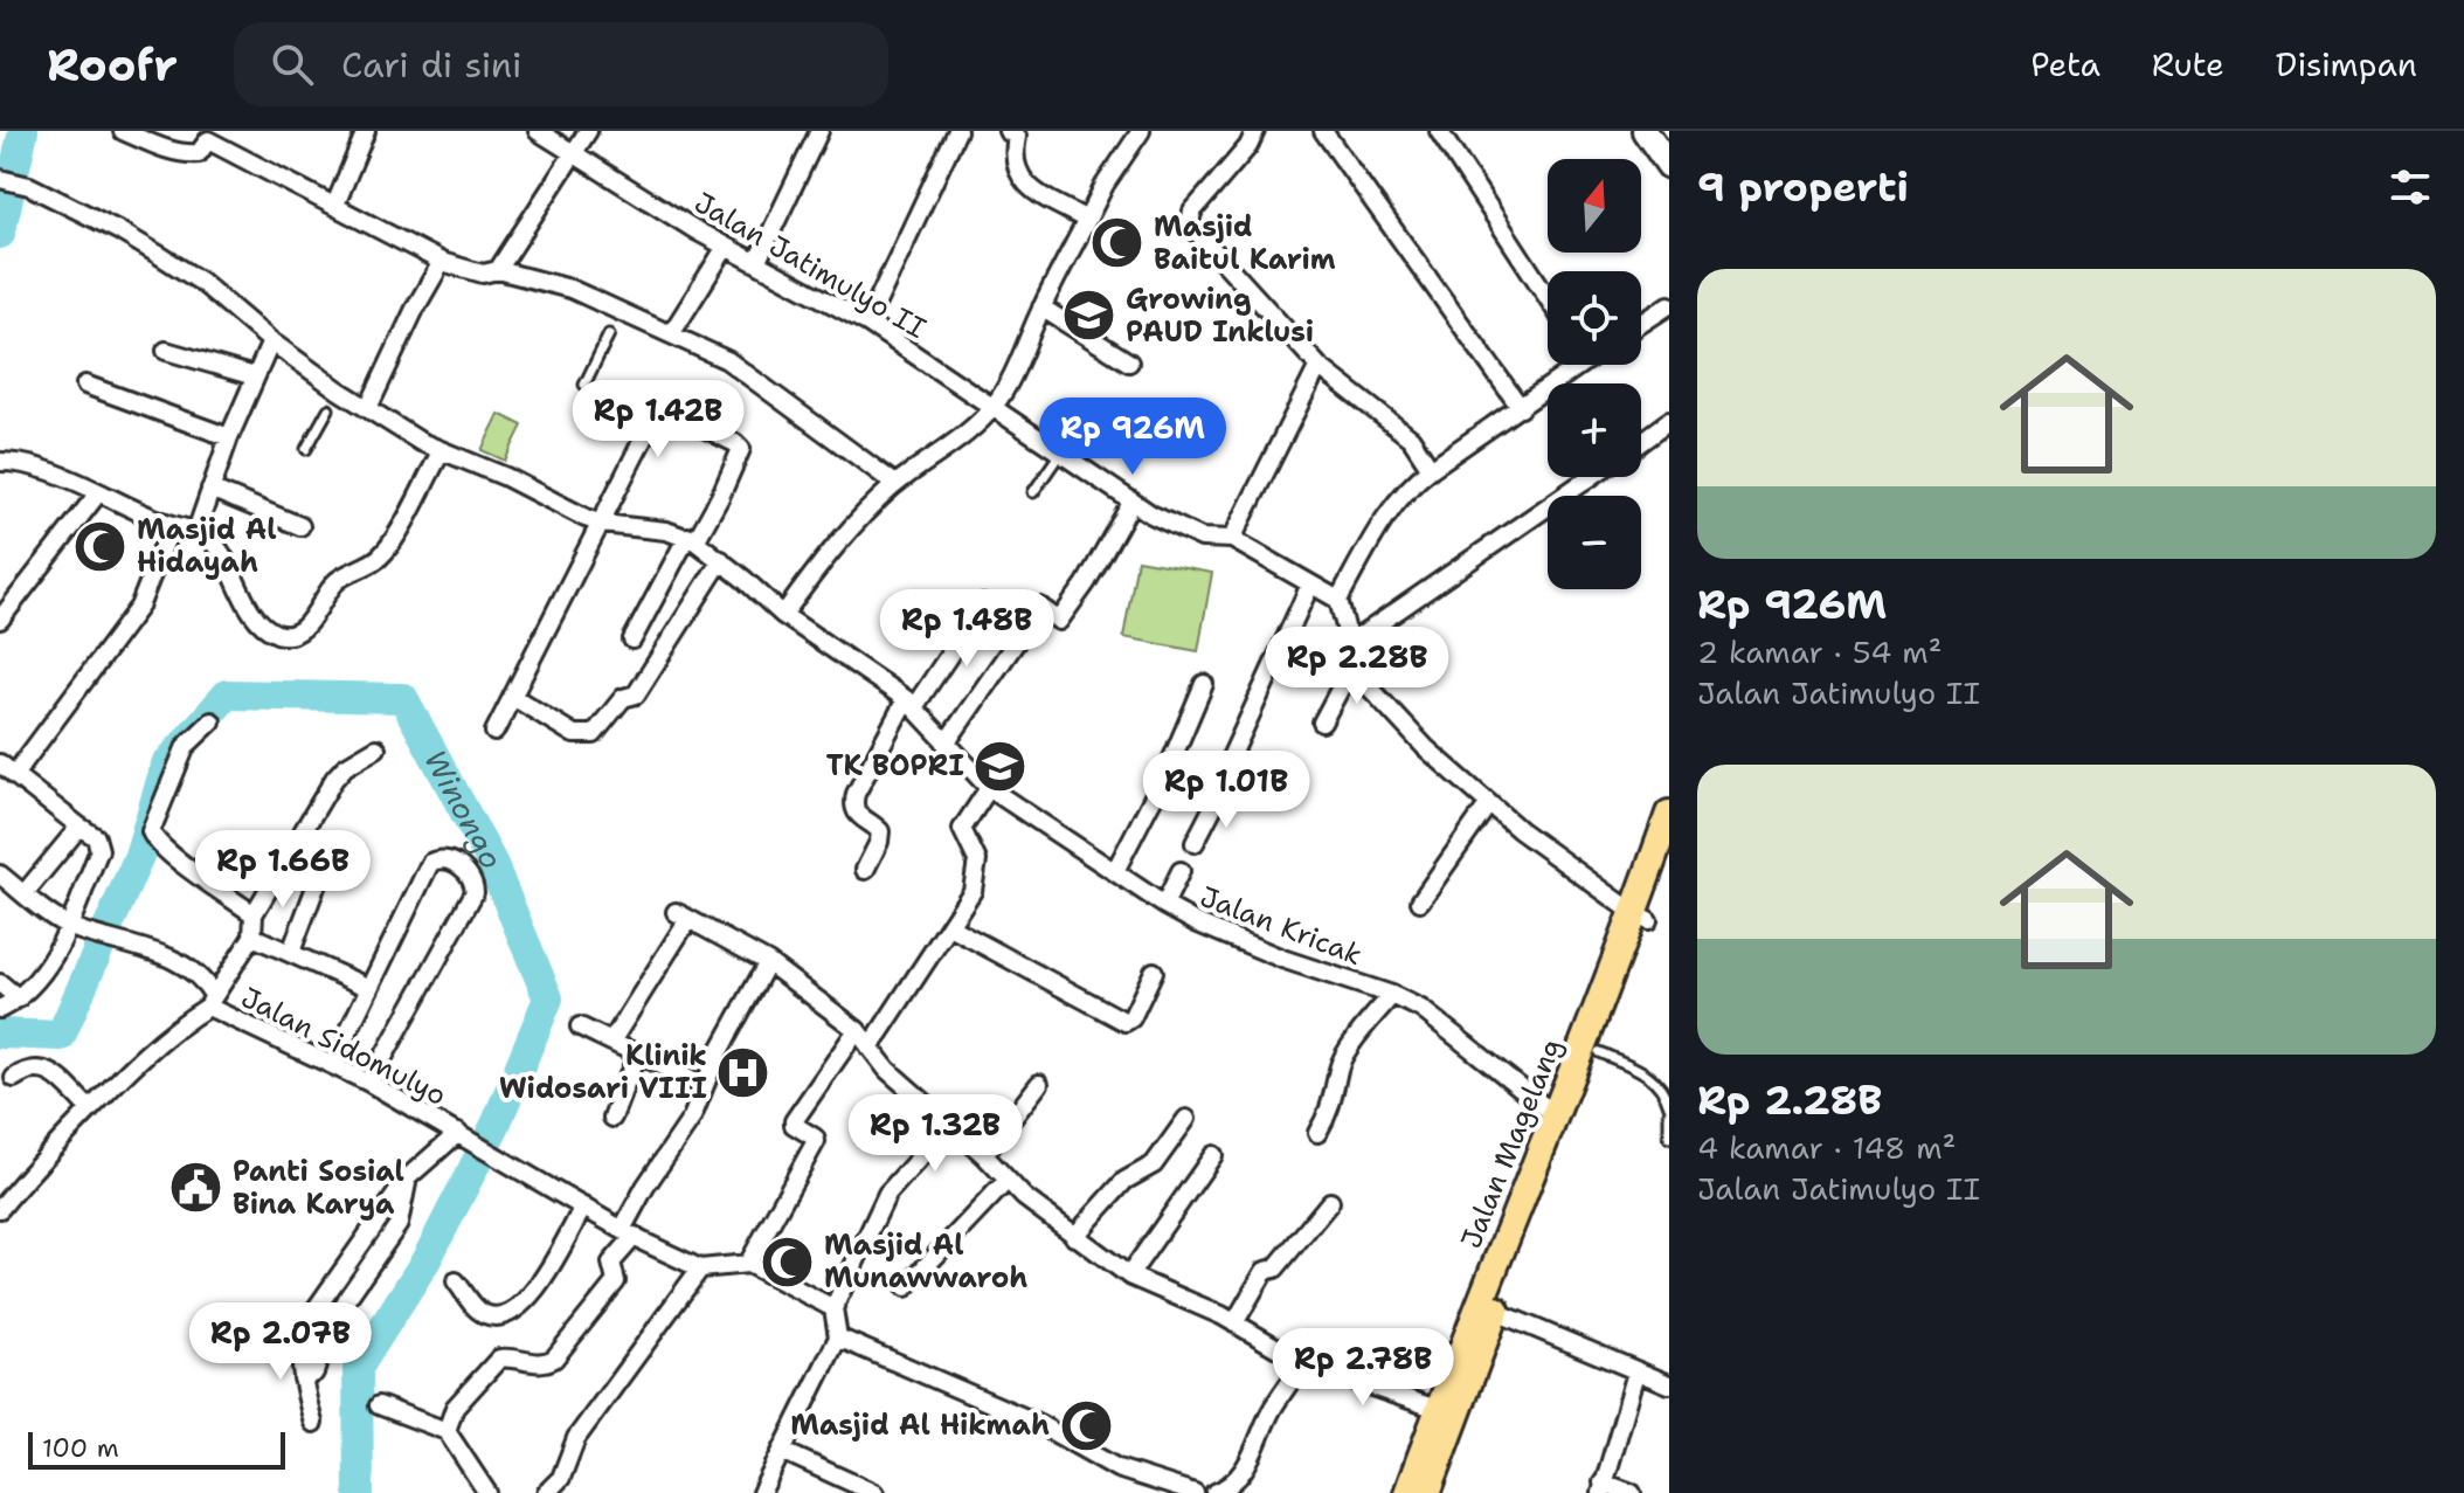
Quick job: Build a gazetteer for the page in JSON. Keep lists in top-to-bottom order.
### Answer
{
  "streets": {
    "main road": ["Jalan Magelang"],
    "street": ["Jalan Jatimulyo II", "Jalan Kricak", "Jalan Sidomulyo"]
  },
  "crossings": [
    ["Jalan Kricak", "Jalan Magelang"]
  ],
  "water": ["Winongo"],
  "places": {
    "mosque": [
      "Masjid Baitul Karim",
      "Masjid Al Hidayah",
      "Masjid Al Munawwaroh",
      "Masjid Al Hikmah"
    ],
    "school or university": ["Growing PAUD Inklusi", "TK BOPRI"],
    "hospital": ["Klinik Widosari VIII"],
    "public building": ["Panti Sosial Bina Karya"]
  },
  "scale_bar": "100 m",
  "north": "top",
  "page": {
    "header": "Roofr",
    "search": "Cari di sini",
    "nav": ["Peta", "Rute", "Disimpan"],
    "heading": "9 properti",
    "map_buttons": ["+", "−"],
    "list": [
      {
        "name": "Rp 926M",
        "note": "2 kamar · 54 m² · Jalan Jatimulyo II"
      },
      {
        "name": "Rp 2.28B",
        "note": "4 kamar · 148 m² · Jalan Jatimulyo II"
      }
    ],
    "price": [
      "Rp 1.42B",
      "Rp 926M",
      "Rp 1.48B",
      "Rp 2.28B",
      "Rp 1.01B",
      "Rp 1.66B",
      "Rp 1.32B",
      "Rp 2.07B",
      "Rp 2.78B"
    ],
    "scale": "100 m"
  }
}
